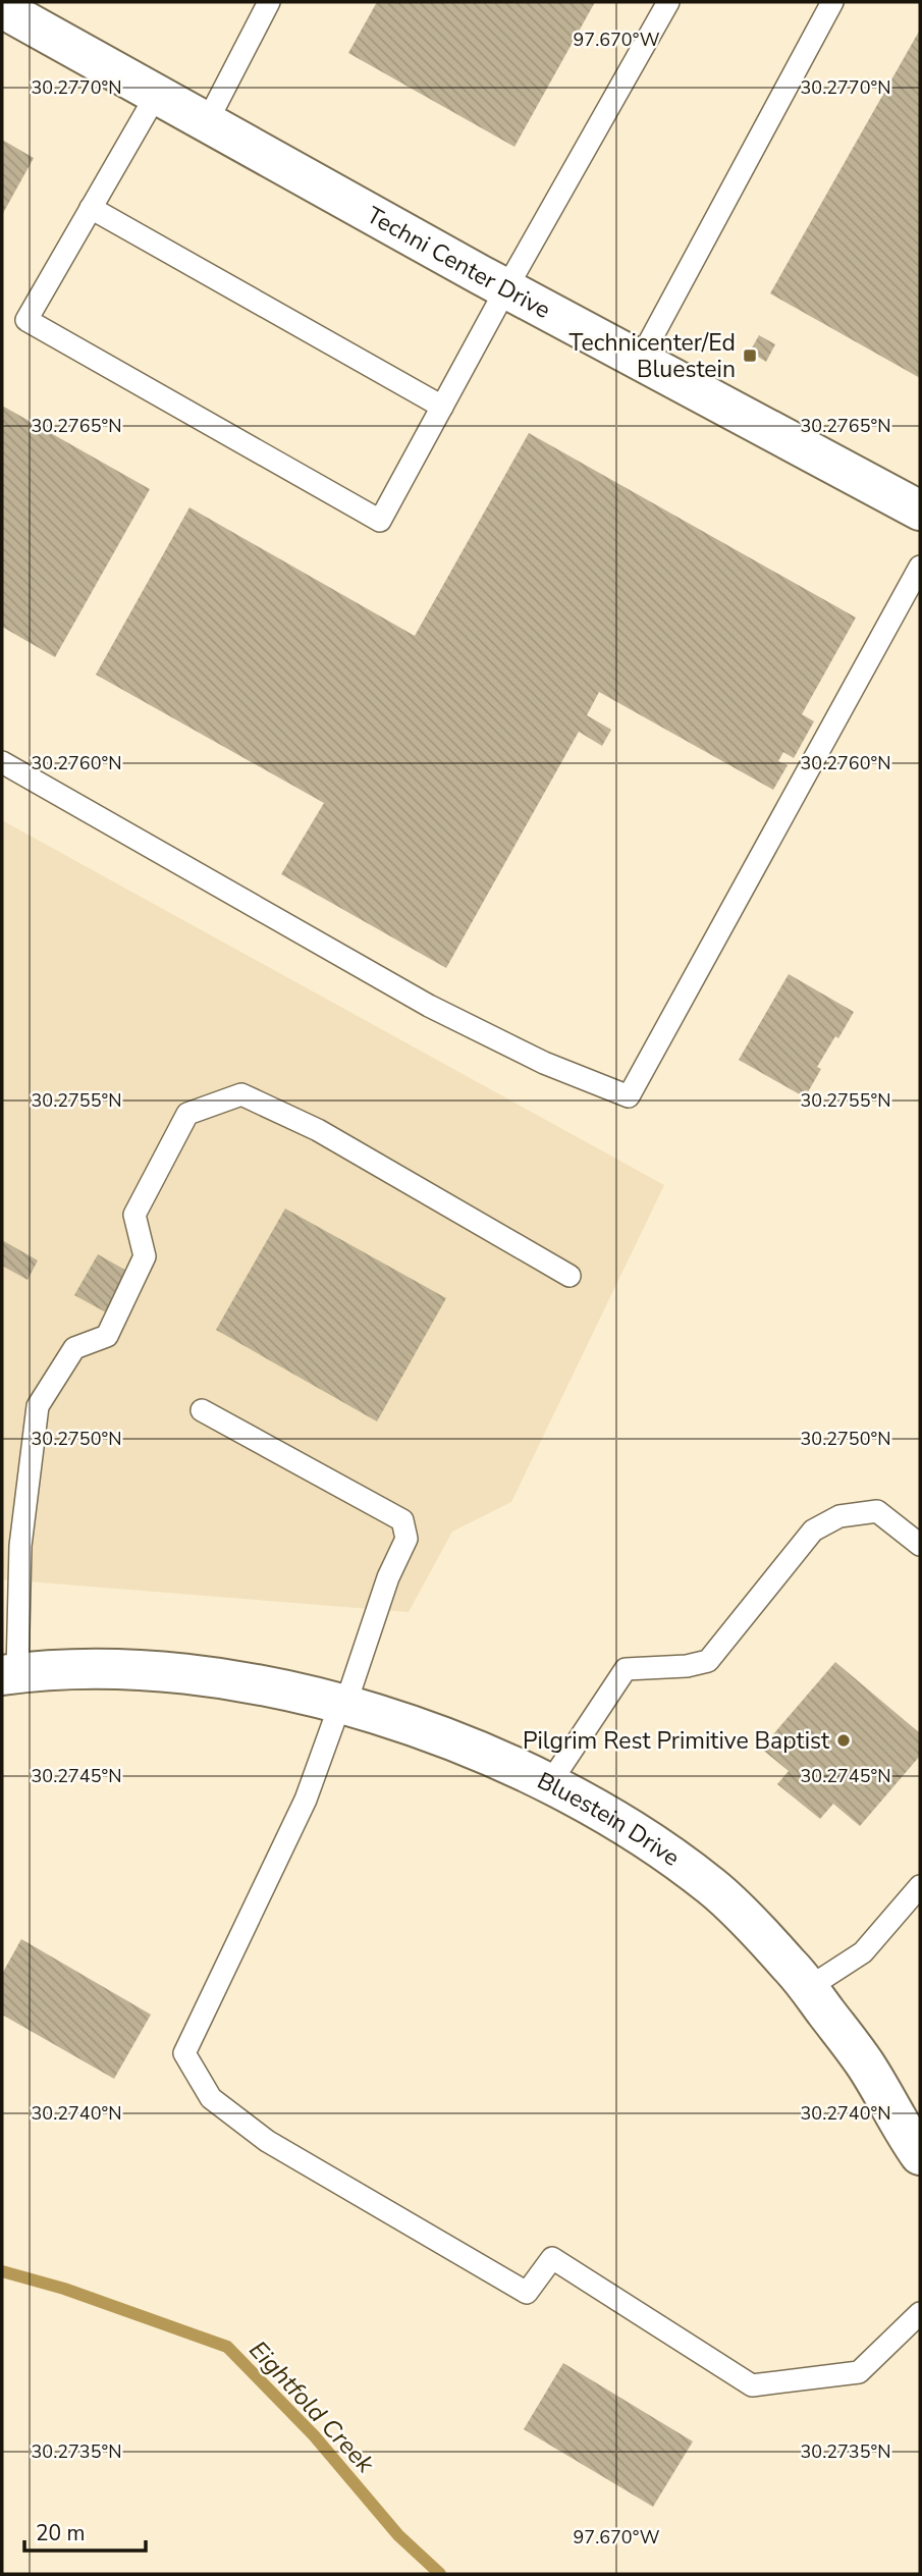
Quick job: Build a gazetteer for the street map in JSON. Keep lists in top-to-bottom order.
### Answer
{
  "streets": {
    "street": ["Techni Center Drive", "Bluestein Drive"]
  },
  "water": ["Eightfold Creek"],
  "places": {
    "transit": ["Technicenter/Ed Bluestein"],
    "other": ["Pilgrim Rest Primitive Baptist"]
  },
  "scale_bar": "20 m",
  "coordinates": [
    "97.670°W",
    "30.2770°N",
    "30.2765°N",
    "30.2760°N",
    "30.2755°N",
    "30.2750°N",
    "30.2745°N",
    "30.2740°N",
    "30.2735°N"
  ]
}
